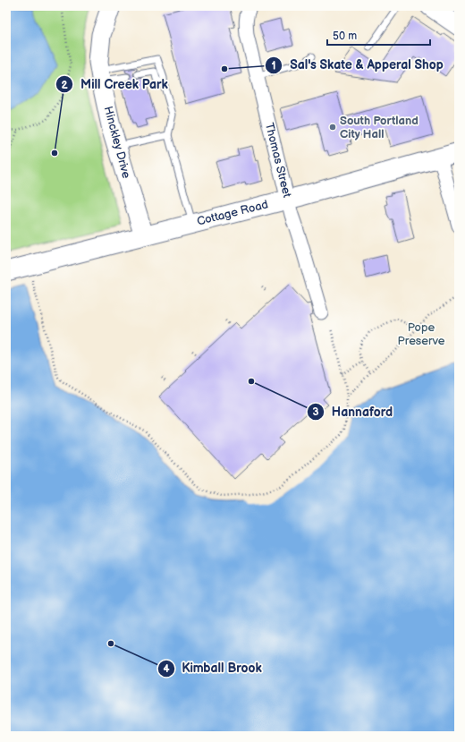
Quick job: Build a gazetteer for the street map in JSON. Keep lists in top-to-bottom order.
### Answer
{
  "streets": {
    "street": ["Hinckley Drive", "Thomas Street", "Cottage Road"]
  },
  "crossings": [
    ["Hinckley Drive", "Cottage Road"],
    ["Thomas Street", "Cottage Road"]
  ],
  "parks": ["Pope Preserve"],
  "places": [
    "Sal's Skate & Apperal Shop",
    "South Portland City Hall",
    "Mill Creek Park",
    "Hannaford",
    "Kimball Brook"
  ],
  "scale_bar": "50 m"
}
